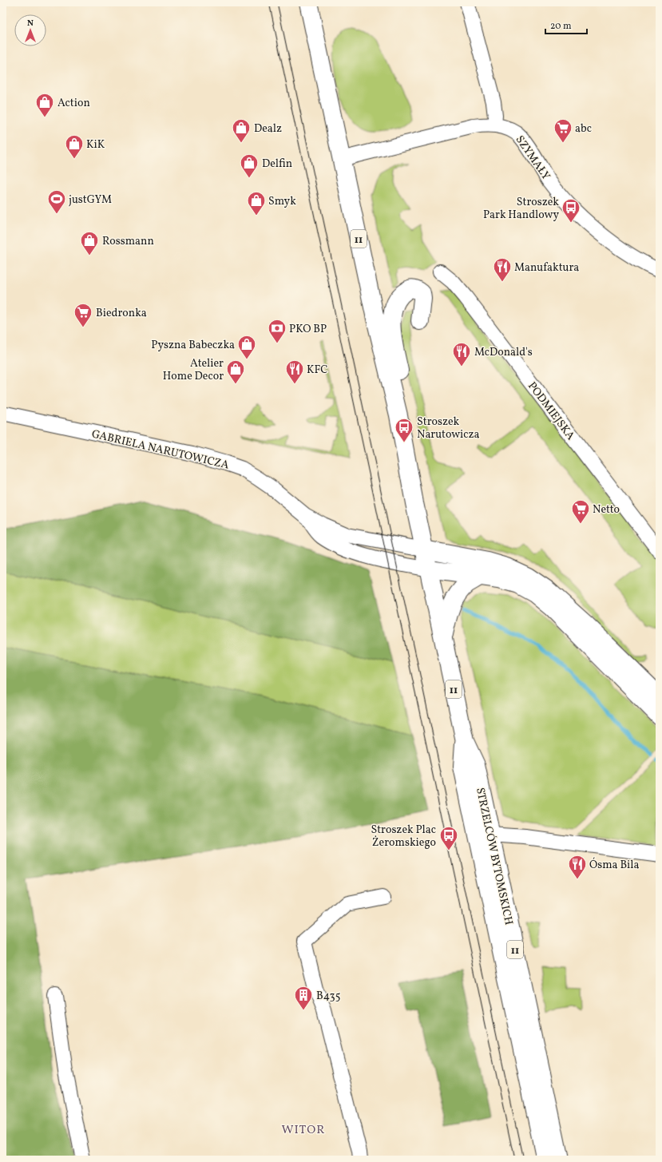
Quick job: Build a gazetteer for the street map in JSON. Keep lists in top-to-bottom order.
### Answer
{
  "streets": {
    "main road": ["11", "STRZELCÓW BYTOMSKICH"],
    "street": ["SZYMAŁY", "PODMIEJSKA", "GABRIELA NARUTOWICZA"]
  },
  "crossings": [
    ["SZYMAŁY", "11"],
    ["11", "GABRIELA NARUTOWICZA"],
    ["11", "STRZELCÓW BYTOMSKICH"],
    ["GABRIELA NARUTOWICZA", "STRZELCÓW BYTOMSKICH"]
  ],
  "districts": ["WITOR"],
  "places": {
    "shop": [
      "Action",
      "Dealz",
      "KiK",
      "Delfin",
      "Smyk",
      "Rossmann",
      "Pyszna Babeczka",
      "Atelier Home Decor"
    ],
    "supermarket": ["abc", "Biedronka", "Netto"],
    "sports": ["justGYM"],
    "bus stop": ["Stroszek Park Handlowy", "Stroszek Narutowicza", "Stroszek Plac Żeromskiego"],
    "restaurant": [
      "Manufaktura",
      "McDonald's",
      "KFC",
      "Ósma Bila"
    ],
    "bank": ["PKO BP"],
    "building": ["B435"]
  },
  "scale_bar": "20 m",
  "north": "top"
}
